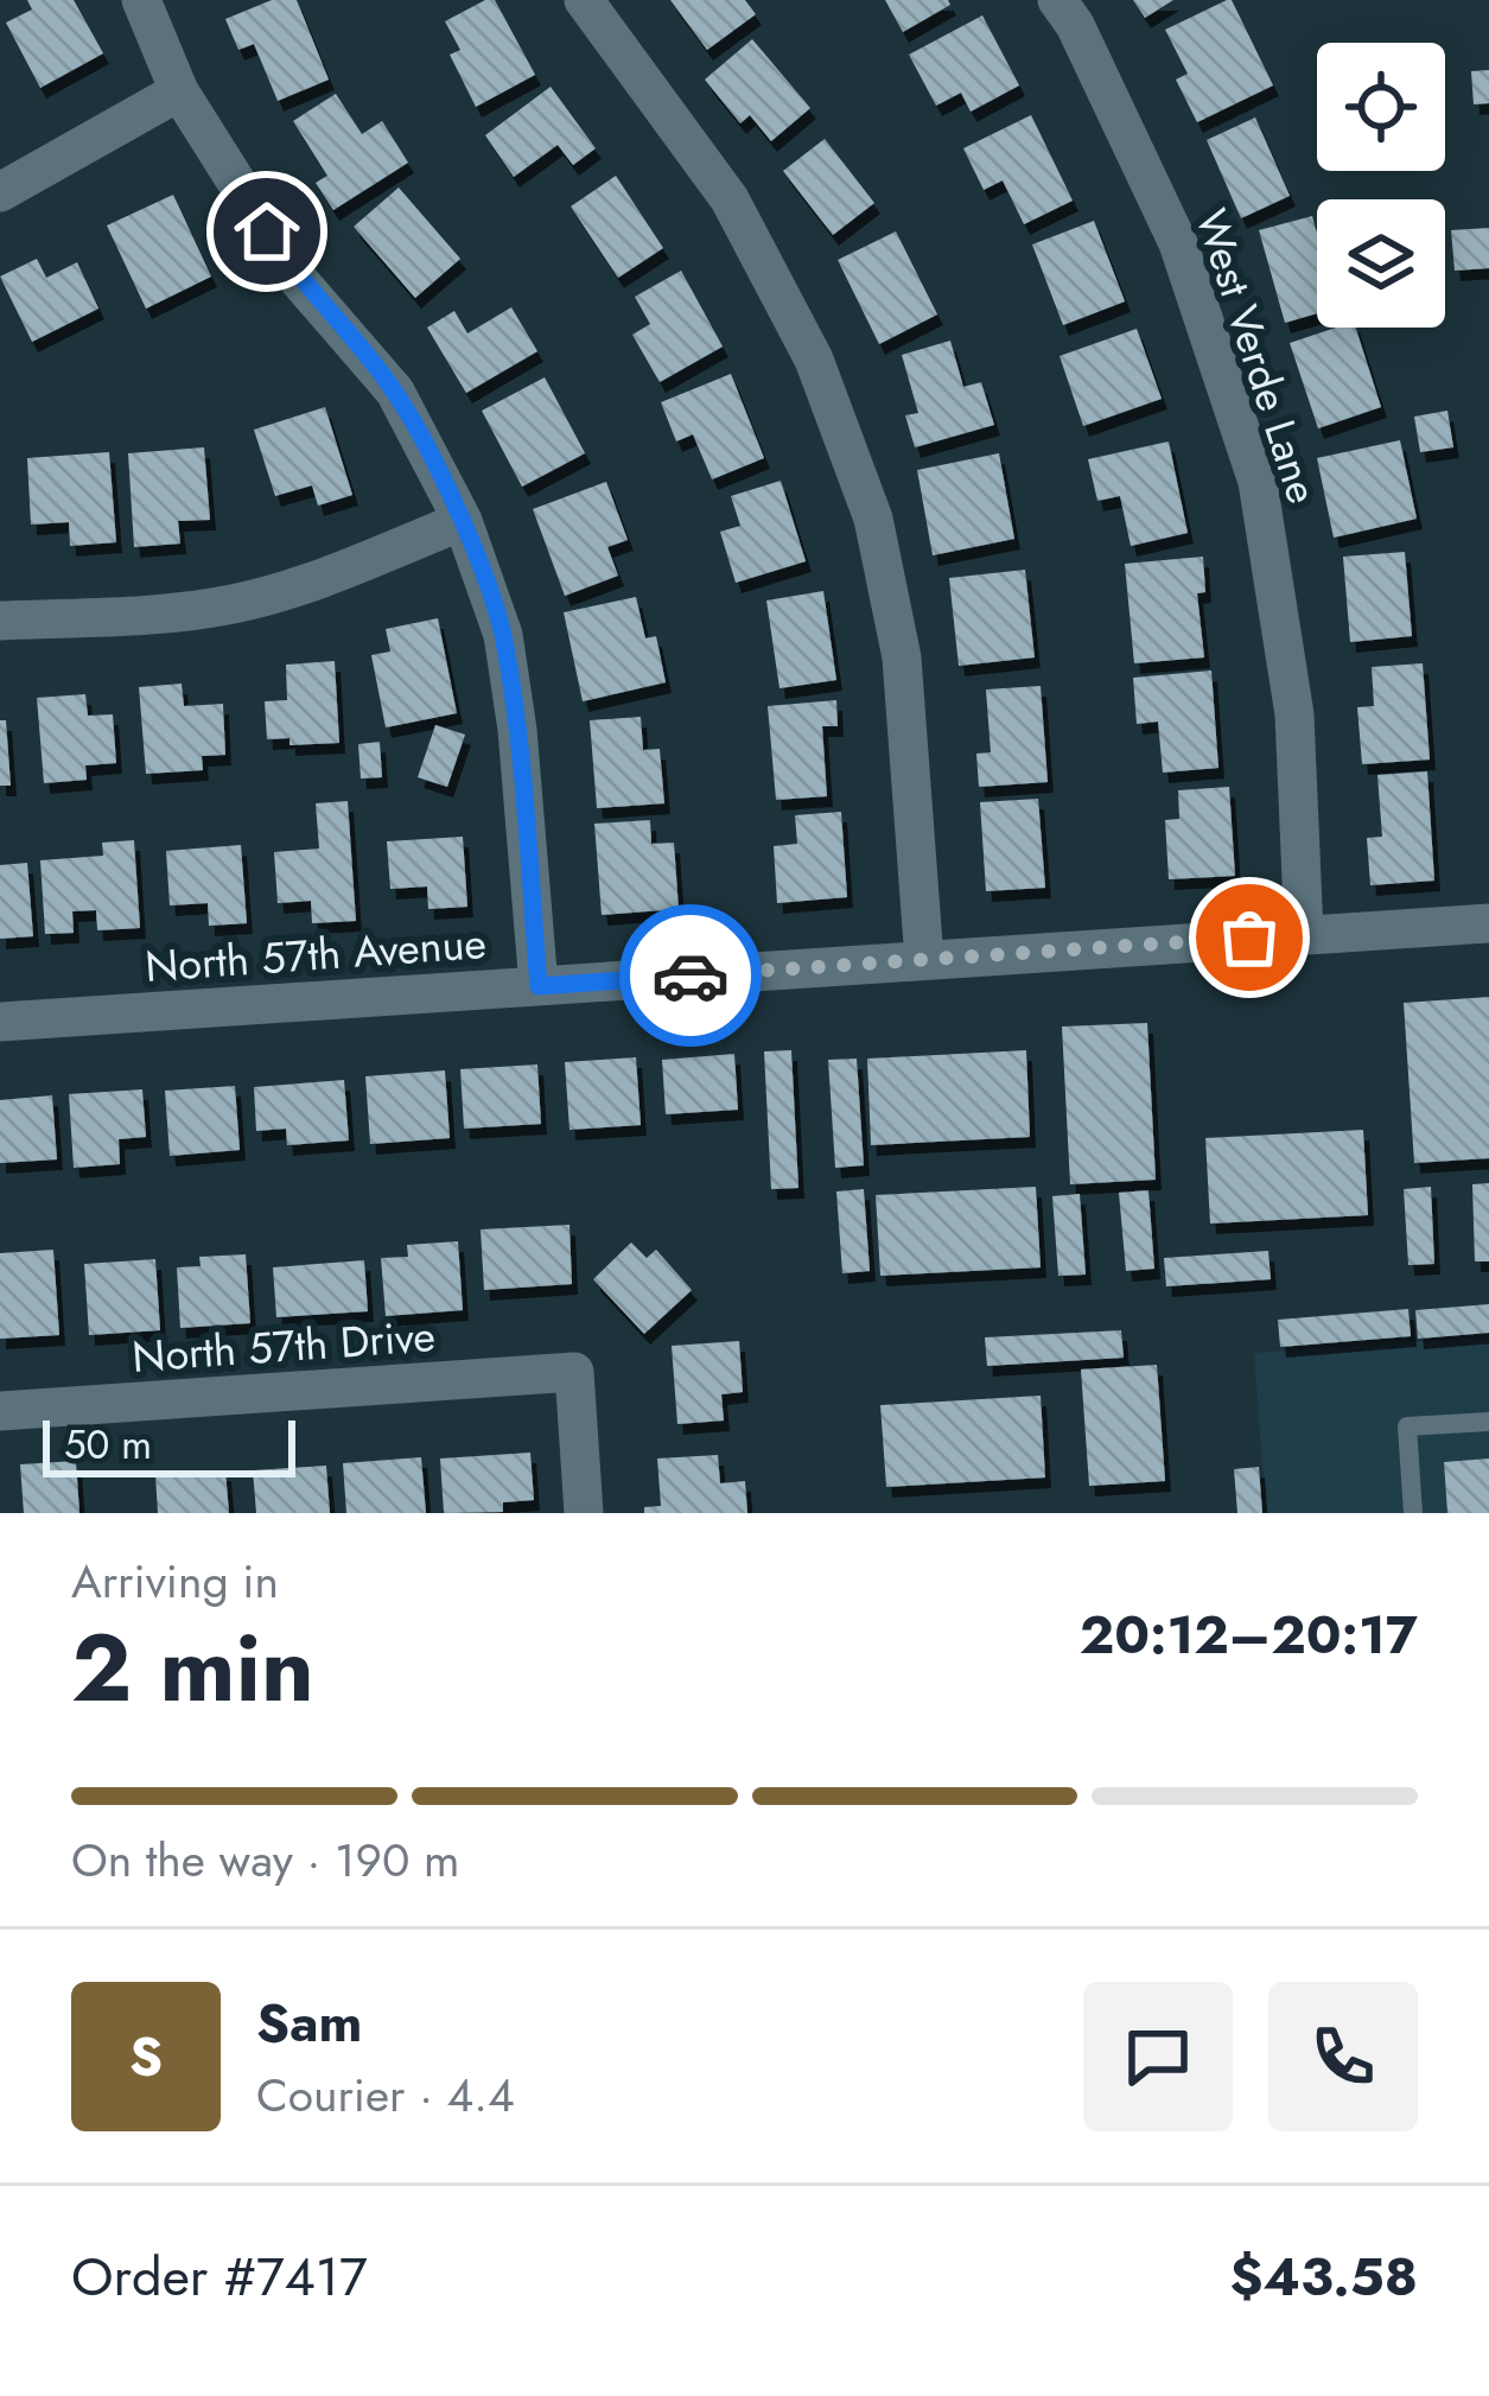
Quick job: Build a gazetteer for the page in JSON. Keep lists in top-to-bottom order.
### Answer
{
  "streets": {
    "street": ["West Verde Lane", "North 57th Avenue", "North 57th Drive"]
  },
  "crossings": [
    ["West Verde Lane", "North 57th Avenue"]
  ],
  "scale_bar": "50 m",
  "page": {
    "scale": "50 m",
    "heading": ["2 min", "Arriving in", "20:12–20:17"],
    "panel": [
      "Sam",
      "Courier · 4.4",
      "Order #7417",
      "$43.58"
    ],
    "bar": "On the way · 190 m",
    "round": "S"
  }
}
